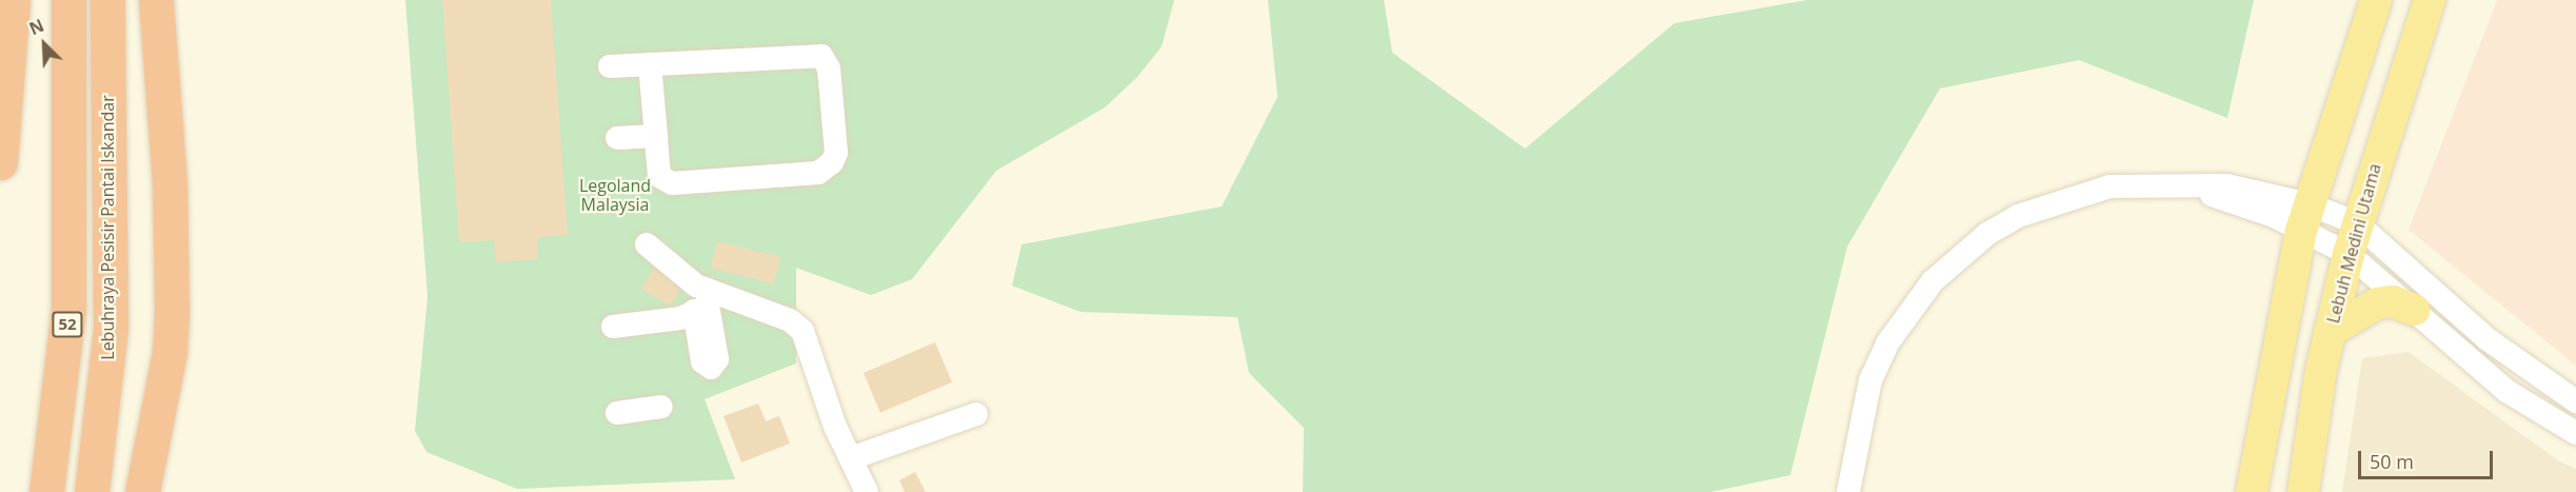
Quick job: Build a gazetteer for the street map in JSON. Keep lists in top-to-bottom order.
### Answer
{
  "streets": {
    "highway": ["Lebuhraya Pesisir Pantai Iskandar", "52"],
    "main road": ["Lebuh Medini Utama"]
  },
  "parks": ["Legoland Malaysia"],
  "scale_bar": "50 m",
  "north": "top left"
}
